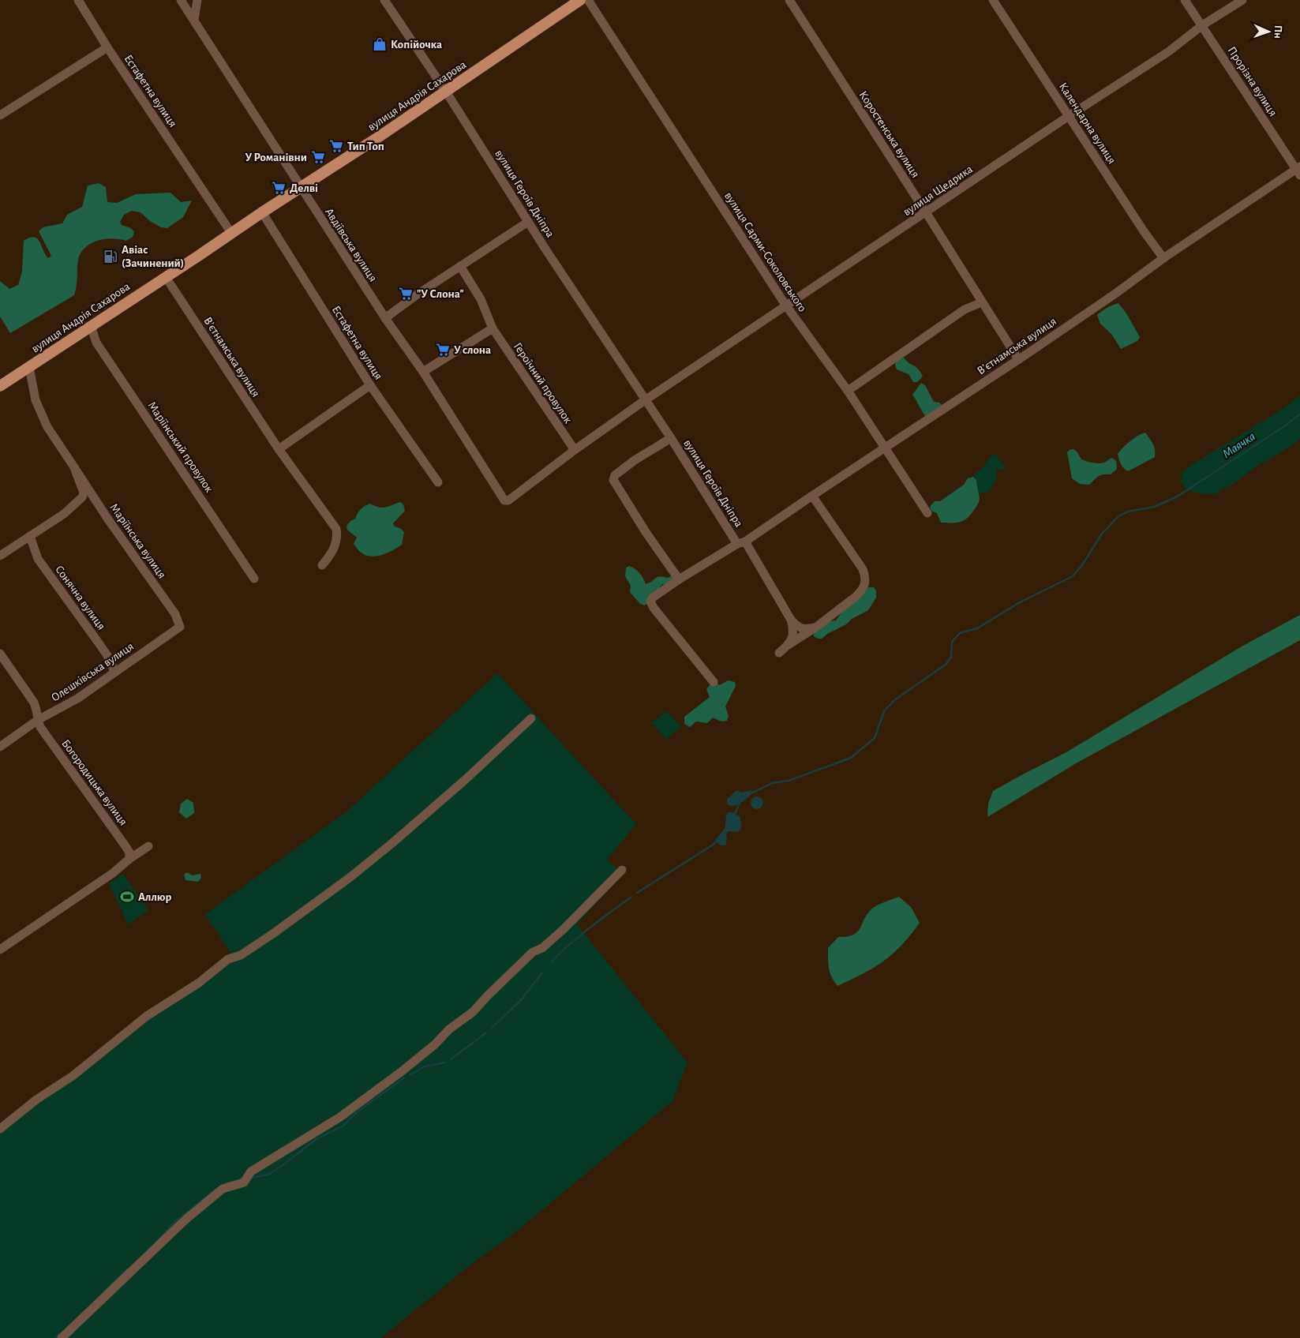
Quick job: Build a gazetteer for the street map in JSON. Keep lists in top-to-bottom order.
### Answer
{
  "streets": {
    "main road": ["вулиця Андрія Сахарова"],
    "street": [
      "Прорізна вулиця",
      "Естафетна вулиця",
      "Календарна вулиця",
      "Коростенська вулиця",
      "вулиця Щедрика",
      "вулиця Героїв Дніпра",
      "Авдіївська вулиця",
      "вулиця Сарми-Соколовського",
      "Вʼєтнамська вулиця",
      "Героїчний провулок",
      "Маріїнський провулок",
      "Маріїнська вулиця",
      "Сонячна вулиця",
      "Олешківська вулиця",
      "Богородицька вулиця"
    ]
  },
  "crossings": [
    ["Прорізна вулиця", "вулиця Щедрика"],
    ["Прорізна вулиця", "Вʼєтнамська вулиця"],
    ["Естафетна вулиця", "вулиця Андрія Сахарова"],
    ["вулиця Андрія Сахарова", "вулиця Героїв Дніпра"],
    ["вулиця Андрія Сахарова", "Авдіївська вулиця"],
    ["вулиця Андрія Сахарова", "Вʼєтнамська вулиця"],
    ["вулиця Андрія Сахарова", "Маріїнський провулок"],
    ["Календарна вулиця", "вулиця Щедрика"],
    ["Календарна вулиця", "Вʼєтнамська вулиця"],
    ["Коростенська вулиця", "вулиця Щедрика"],
    ["Коростенська вулиця", "Вʼєтнамська вулиця"],
    ["вулиця Щедрика", "вулиця Героїв Дніпра"],
    ["вулиця Щедрика", "вулиця Сарми-Соколовського"],
    ["вулиця Героїв Дніпра", "Вʼєтнамська вулиця"],
    ["Авдіївська вулиця", "Героїчний провулок"],
    ["вулиця Сарми-Соколовського", "Вʼєтнамська вулиця"],
    ["Маріїнська вулиця", "Олешківська вулиця"],
    ["Сонячна вулиця", "Олешківська вулиця"],
    ["Олешківська вулиця", "Богородицька вулиця"]
  ],
  "water": ["Маячка"],
  "places": {
    "shop": ["Копійочка"],
    "supermarket": [
      "Тип Топ",
      "У Романівни",
      "Делві",
      "\"У Слона\"",
      "У слона"
    ],
    "fuel station": ["Авіас (Зачинений)"],
    "sports": ["Аллюр"]
  },
  "north": "right"
}
